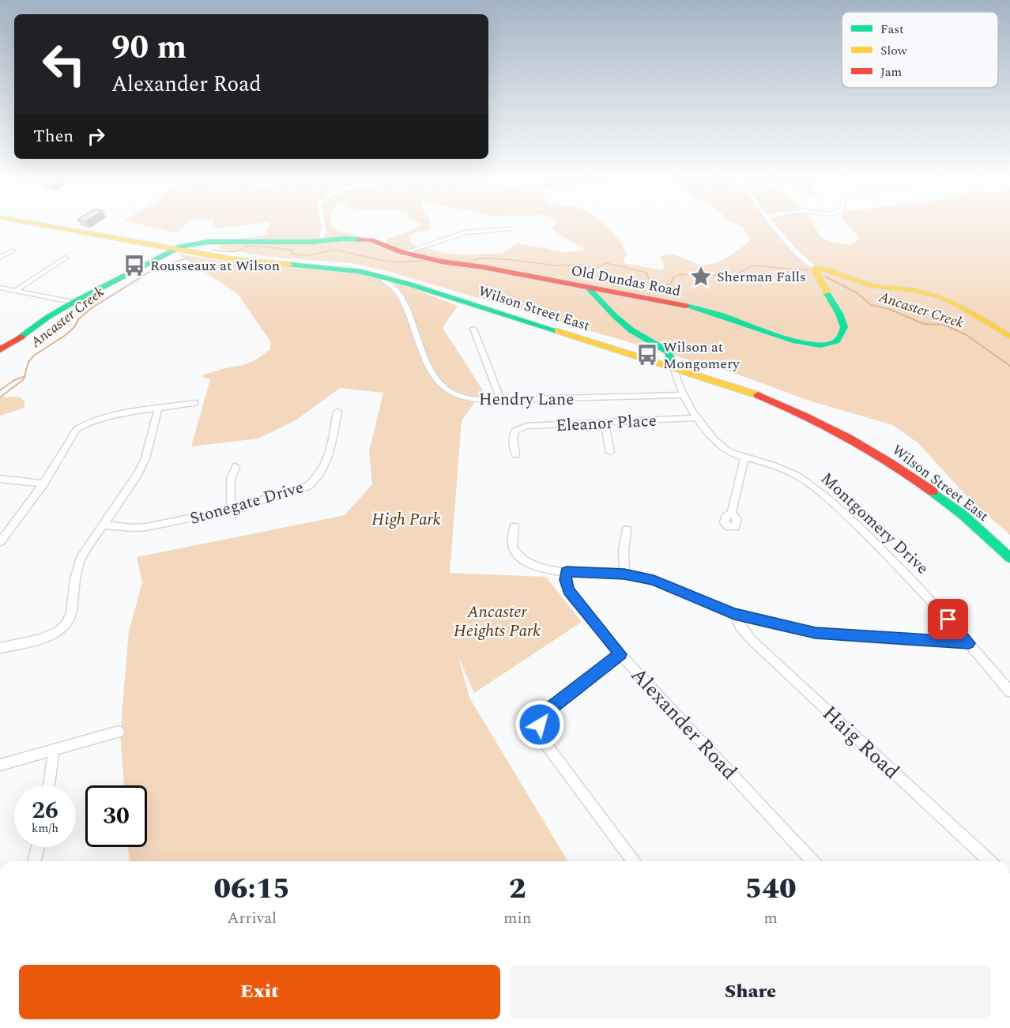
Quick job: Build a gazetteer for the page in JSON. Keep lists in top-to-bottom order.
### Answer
{
  "streets": {
    "main road": ["Old Dundas Road", "Wilson Street East", "Montgomery Drive"],
    "street": [
      "Hendry Lane",
      "Eleanor Place",
      "Stonegate Drive",
      "Alexander Road",
      "Haig Road"
    ]
  },
  "crossings": [
    ["Old Dundas Road", "Wilson Street East"],
    ["Old Dundas Road", "Montgomery Drive"],
    ["Wilson Street East", "Hendry Lane"],
    ["Wilson Street East", "Montgomery Drive"],
    ["Hendry Lane", "Montgomery Drive"],
    ["Eleanor Place", "Montgomery Drive"]
  ],
  "water": ["Ancaster Creek"],
  "parks": ["High Park", "Ancaster Heights Park"],
  "places": {
    "bus stop": ["Rousseaux at Wilson", "Wilson at Mongomery"],
    "place": ["Sherman Falls"]
  },
  "legend": ["Fast", "Slow", "Jam"],
  "page": {
    "turn": ["90 m", "Alexander Road"],
    "then": "Then",
    "speed": "26 km/h",
    "limit": "30",
    "eta": [
      "06:15",
      "Arrival",
      "2",
      "min",
      "540",
      "m"
    ],
    "buttons": ["Exit", "Share"]
  }
}
